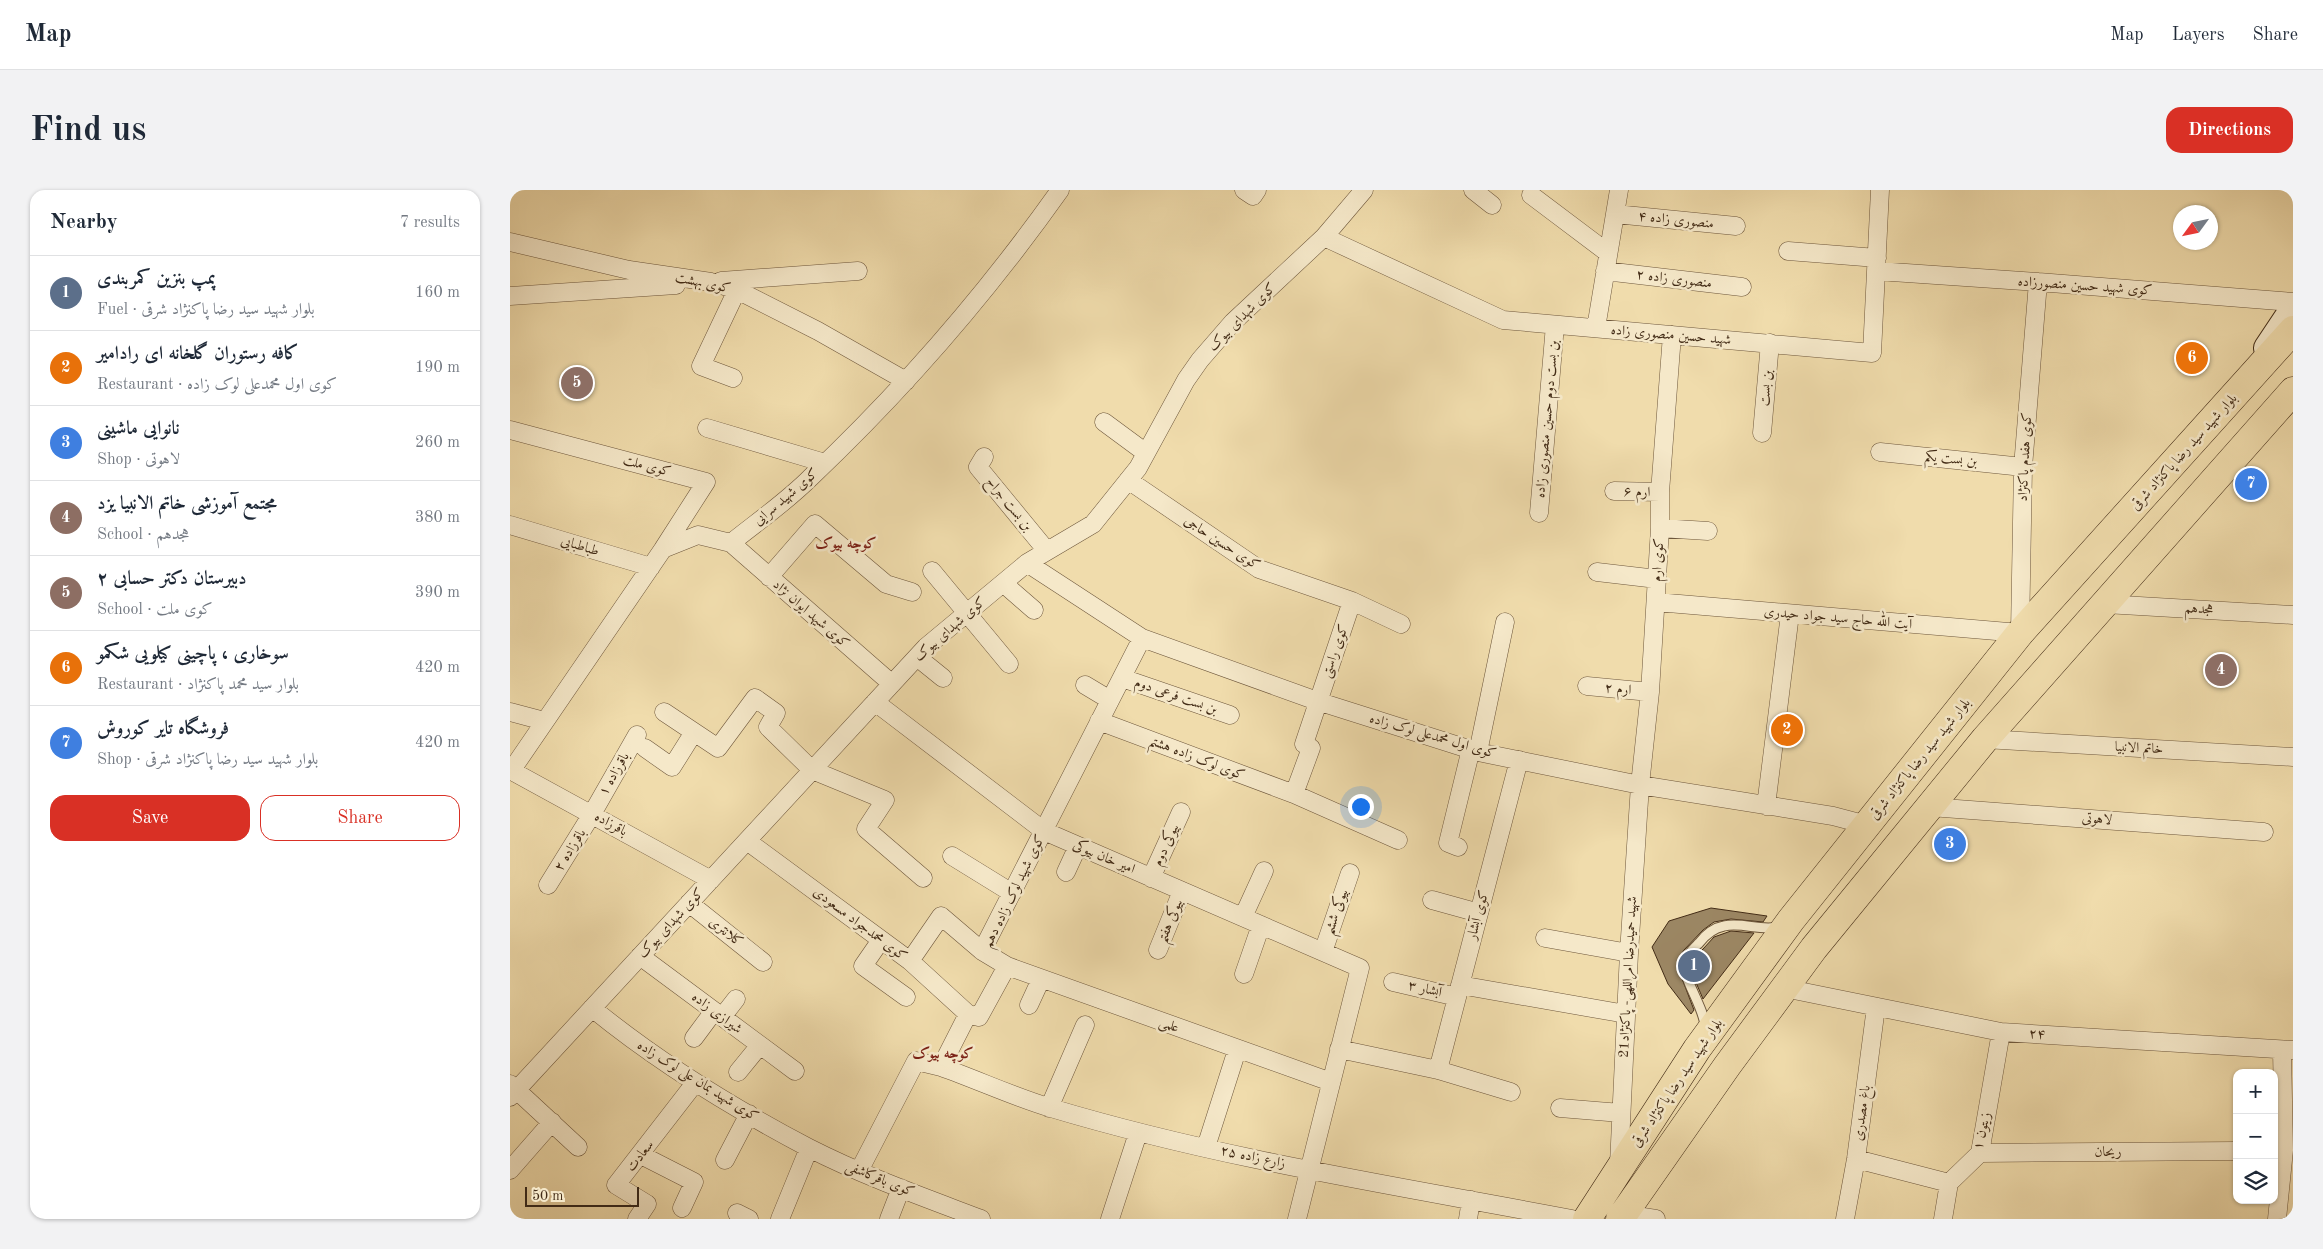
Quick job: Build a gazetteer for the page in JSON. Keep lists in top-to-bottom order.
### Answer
{
  "streets": {
    "main road": ["بلوار شهید سید رضا پاکنژاد شرقی"],
    "street": [
      "منصوری زاده ۴",
      "منصوری زاده ۲",
      "کوی بهشت",
      "کوی شهید حسین منصورزاده",
      "کوی شهدای بیوک",
      "شهید حسین منصوری زاده",
      "بن بست",
      "بن بست دوم حسین منصوری زاده",
      "کوی هفدم پاکنژاد",
      "بن بست یکم",
      "کوی ملت",
      "ارم ۶",
      "کوی شهید سرایی",
      "بن بست جراح",
      "کوی حسین حاجی",
      "طباطبایی",
      "کوی ارم",
      "هجدهم",
      "کوی شیهد ایوان نژاد",
      "آیت الله حاج سید جواد حیدری",
      "کوی راستی",
      "ارم ۲",
      "بن بست فرعی دوم",
      "کوی اول محمدعلی لوک زاده",
      "خاتم الانبیا",
      "کوی لوک زاده هشتم",
      "باقرزاده ۱",
      "لاهوتی",
      "باقرزاده",
      "بیوکی دوم",
      "باقرزاده ۲",
      "امیر خان بیوکی",
      "کوی شهید لوک زاده دهم",
      "بیوکی ششم",
      "کوی آبشار",
      "بیوکی هفتم",
      "کوی محمدجواد مسعودی",
      "کلانتری",
      "شهید حمیدرضا امراللهی- پاکنژاد21",
      "آبشار ۳",
      "شیرازی زاده",
      "علمی",
      "۲۴",
      "کوی شهید بمان علی لوک زاده",
      "باغ مصدری",
      "زیتون ۱",
      "ریحان",
      "سعادت",
      "زارع زاده ۲۵",
      "کوی باقرکاشفی"
    ]
  },
  "crossings": [
    ["کوی بهشت", "کوی شهید سرایی"],
    ["کوی شهید حسین منصورزاده", "شهید حسین منصوری زاده"],
    ["کوی شهید حسین منصورزاده", "کوی هفدم پاکنژاد"],
    ["کوی شهدای بیوک", "شهید حسین منصوری زاده"],
    ["کوی شهدای بیوک", "بن بست جراح"],
    ["کوی شهدای بیوک", "کوی حسین حاجی"],
    ["کوی شهدای بیوک", "کوی شیهد ایوان نژاد"],
    ["کوی شهدای بیوک", "کوی اول محمدعلی لوک زاده"],
    ["کوی شهدای بیوک", "باقرزاده"],
    ["کوی شهدای بیوک", "امیر خان بیوکی"],
    ["کوی شهدای بیوک", "کوی محمدجواد مسعودی"],
    ["کوی شهدای بیوک", "کلانتری"],
    ["کوی شهدای بیوک", "شیرازی زاده"],
    ["کوی شهدای بیوک", "کوی شهید بمان علی لوک زاده"],
    ["شهید حسین منصوری زاده", "بن بست"],
    ["شهید حسین منصوری زاده", "بن بست دوم حسین منصوری زاده"],
    ["شهید حسین منصوری زاده", "کوی ارم"],
    ["بلوار شهید سید رضا پاکنژاد شرقی", "کوی هفدم پاکنژاد"],
    ["بلوار شهید سید رضا پاکنژاد شرقی", "آیت الله حاج سید جواد حیدری"],
    ["بلوار شهید سید رضا پاکنژاد شرقی", "کوی اول محمدعلی لوک زاده"],
    ["بلوار شهید سید رضا پاکنژاد شرقی", "شهید حمیدرضا امراللهی- پاکنژاد21"],
    ["کوی هفدم پاکنژاد", "بن بست یکم"],
    ["کوی هفدم پاکنژاد", "آیت الله حاج سید جواد حیدری"],
    ["ارم ۶", "کوی ارم"],
    ["کوی شهید سرایی", "کوی شیهد ایوان نژاد"],
    ["کوی حسین حاجی", "کوی راستی"],
    ["کوی ارم", "آیت الله حاج سید جواد حیدری"],
    ["کوی ارم", "ارم ۲"],
    ["کوی ارم", "کوی اول محمدعلی لوک زاده"],
    ["کوی ارم", "شهید حمیدرضا امراللهی- پاکنژاد21"],
    ["کوی راستی", "کوی اول محمدعلی لوک زاده"],
    ["بن بست فرعی دوم", "کوی شهید لوک زاده دهم"],
    ["کوی اول محمدعلی لوک زاده", "کوی شهید لوک زاده دهم"],
    ["کوی اول محمدعلی لوک زاده", "کوی آبشار"],
    ["کوی اول محمدعلی لوک زاده", "شهید حمیدرضا امراللهی- پاکنژاد21"],
    ["کوی لوک زاده هشتم", "کوی شهید لوک زاده دهم"],
    ["باقرزاده ۱", "باقرزاده"],
    ["باقرزاده ۱", "باقرزاده ۲"],
    ["باقرزاده", "باقرزاده ۲"],
    ["بیوکی دوم", "امیر خان بیوکی"],
    ["امیر خان بیوکی", "کوی شهید لوک زاده دهم"],
    ["امیر خان بیوکی", "بیوکی ششم"],
    ["امیر خان بیوکی", "بیوکی هفتم"],
    ["کوی شهید لوک زاده دهم", "کوی محمدجواد مسعودی"],
    ["کوی شهید لوک زاده دهم", "علمی"],
    ["کوی آبشار", "آبشار ۳"],
    ["شهید حمیدرضا امراللهی- پاکنژاد21", "آبشار ۳"],
    ["۲۴", "باغ مصدری"],
    ["۲۴", "زیتون ۱"],
    ["کوی شهید بمان علی لوک زاده", "سعادت"],
    ["کوی شهید بمان علی لوک زاده", "کوی باقرکاشفی"],
    ["زیتون ۱", "ریحان"]
  ],
  "districts": ["کوچه بیوک", "کوچه بیوک"],
  "scale_bar": "50 m",
  "north": "bottom left",
  "page": {
    "header": "Map",
    "nav": ["Map", "Layers", "Share"],
    "buttons": [
      "Directions",
      ["Save", "Share"]
    ],
    "title": "Find us",
    "heading": ["Nearby", "7 results"],
    "list": [
      {
        "mark": "1",
        "name": "پمپ بنزین کمربندی",
        "note": "Fuel · بلوار شهید سید رضا پاکنژاد شرقی",
        "value": "160 m"
      },
      {
        "mark": "2",
        "name": "کافه رستوران گلخانه ای رادامیر",
        "note": "Restaurant · کوی اول محمدعلی لوک زاده",
        "value": "190 m"
      },
      {
        "mark": "3",
        "name": "نانوایی ماشینی",
        "note": "Shop · لاهوتی",
        "value": "260 m"
      },
      {
        "mark": "4",
        "name": "مجتمع آموزشی خاتم الانبیا یزد",
        "note": "School · هجدهم",
        "value": "380 m"
      },
      {
        "mark": "5",
        "name": "دبیرستان دکتر حسابی ۲",
        "note": "School · کوی ملت",
        "value": "390 m"
      },
      {
        "mark": "6",
        "name": "سوخاری ، پاچینی کیلویی شکمو",
        "note": "Restaurant · بلوار سید محمد پاکنژاد",
        "value": "420 m"
      },
      {
        "mark": "7",
        "name": "فروشگاه تایر کوروش",
        "note": "Shop · بلوار شهید سید رضا پاکنژاد شرقی",
        "value": "420 m"
      }
    ],
    "pins": [
      "6",
      "5",
      "7",
      "4",
      "2",
      "3",
      "1"
    ],
    "map_buttons": ["+", "−"],
    "scale": "50 m"
  }
}
